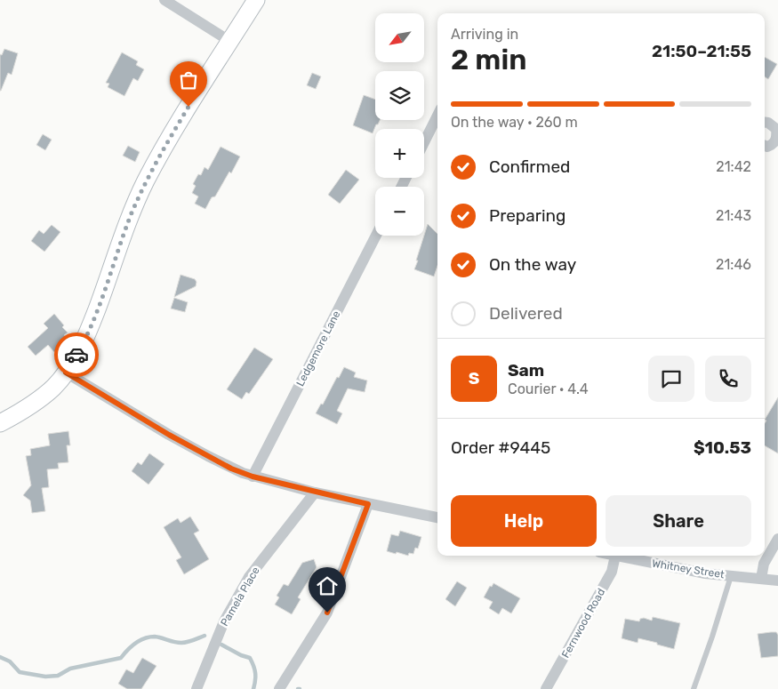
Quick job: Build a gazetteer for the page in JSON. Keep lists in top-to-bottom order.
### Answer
{
  "streets": {
    "street": [
      "Ledgemore Lane",
      "Whitney Street",
      "Pamela Place",
      "Fernwood Road"
    ]
  },
  "crossings": [
    ["Whitney Street", "Fernwood Road"]
  ],
  "north": "bottom left",
  "page": {
    "map_buttons": ["+", "−"],
    "heading": ["2 min", "Arriving in", "21:50–21:55"],
    "panel": [
      "Sam",
      "Courier · 4.4",
      "Order #9445",
      "$10.53"
    ],
    "bar": "On the way · 260 m",
    "list": [
      ["Confirmed", "21:42"],
      ["Preparing", "21:43"],
      ["On the way", "21:46"],
      "Delivered"
    ],
    "round": "S",
    "buttons": ["Help", "Share"]
  }
}
